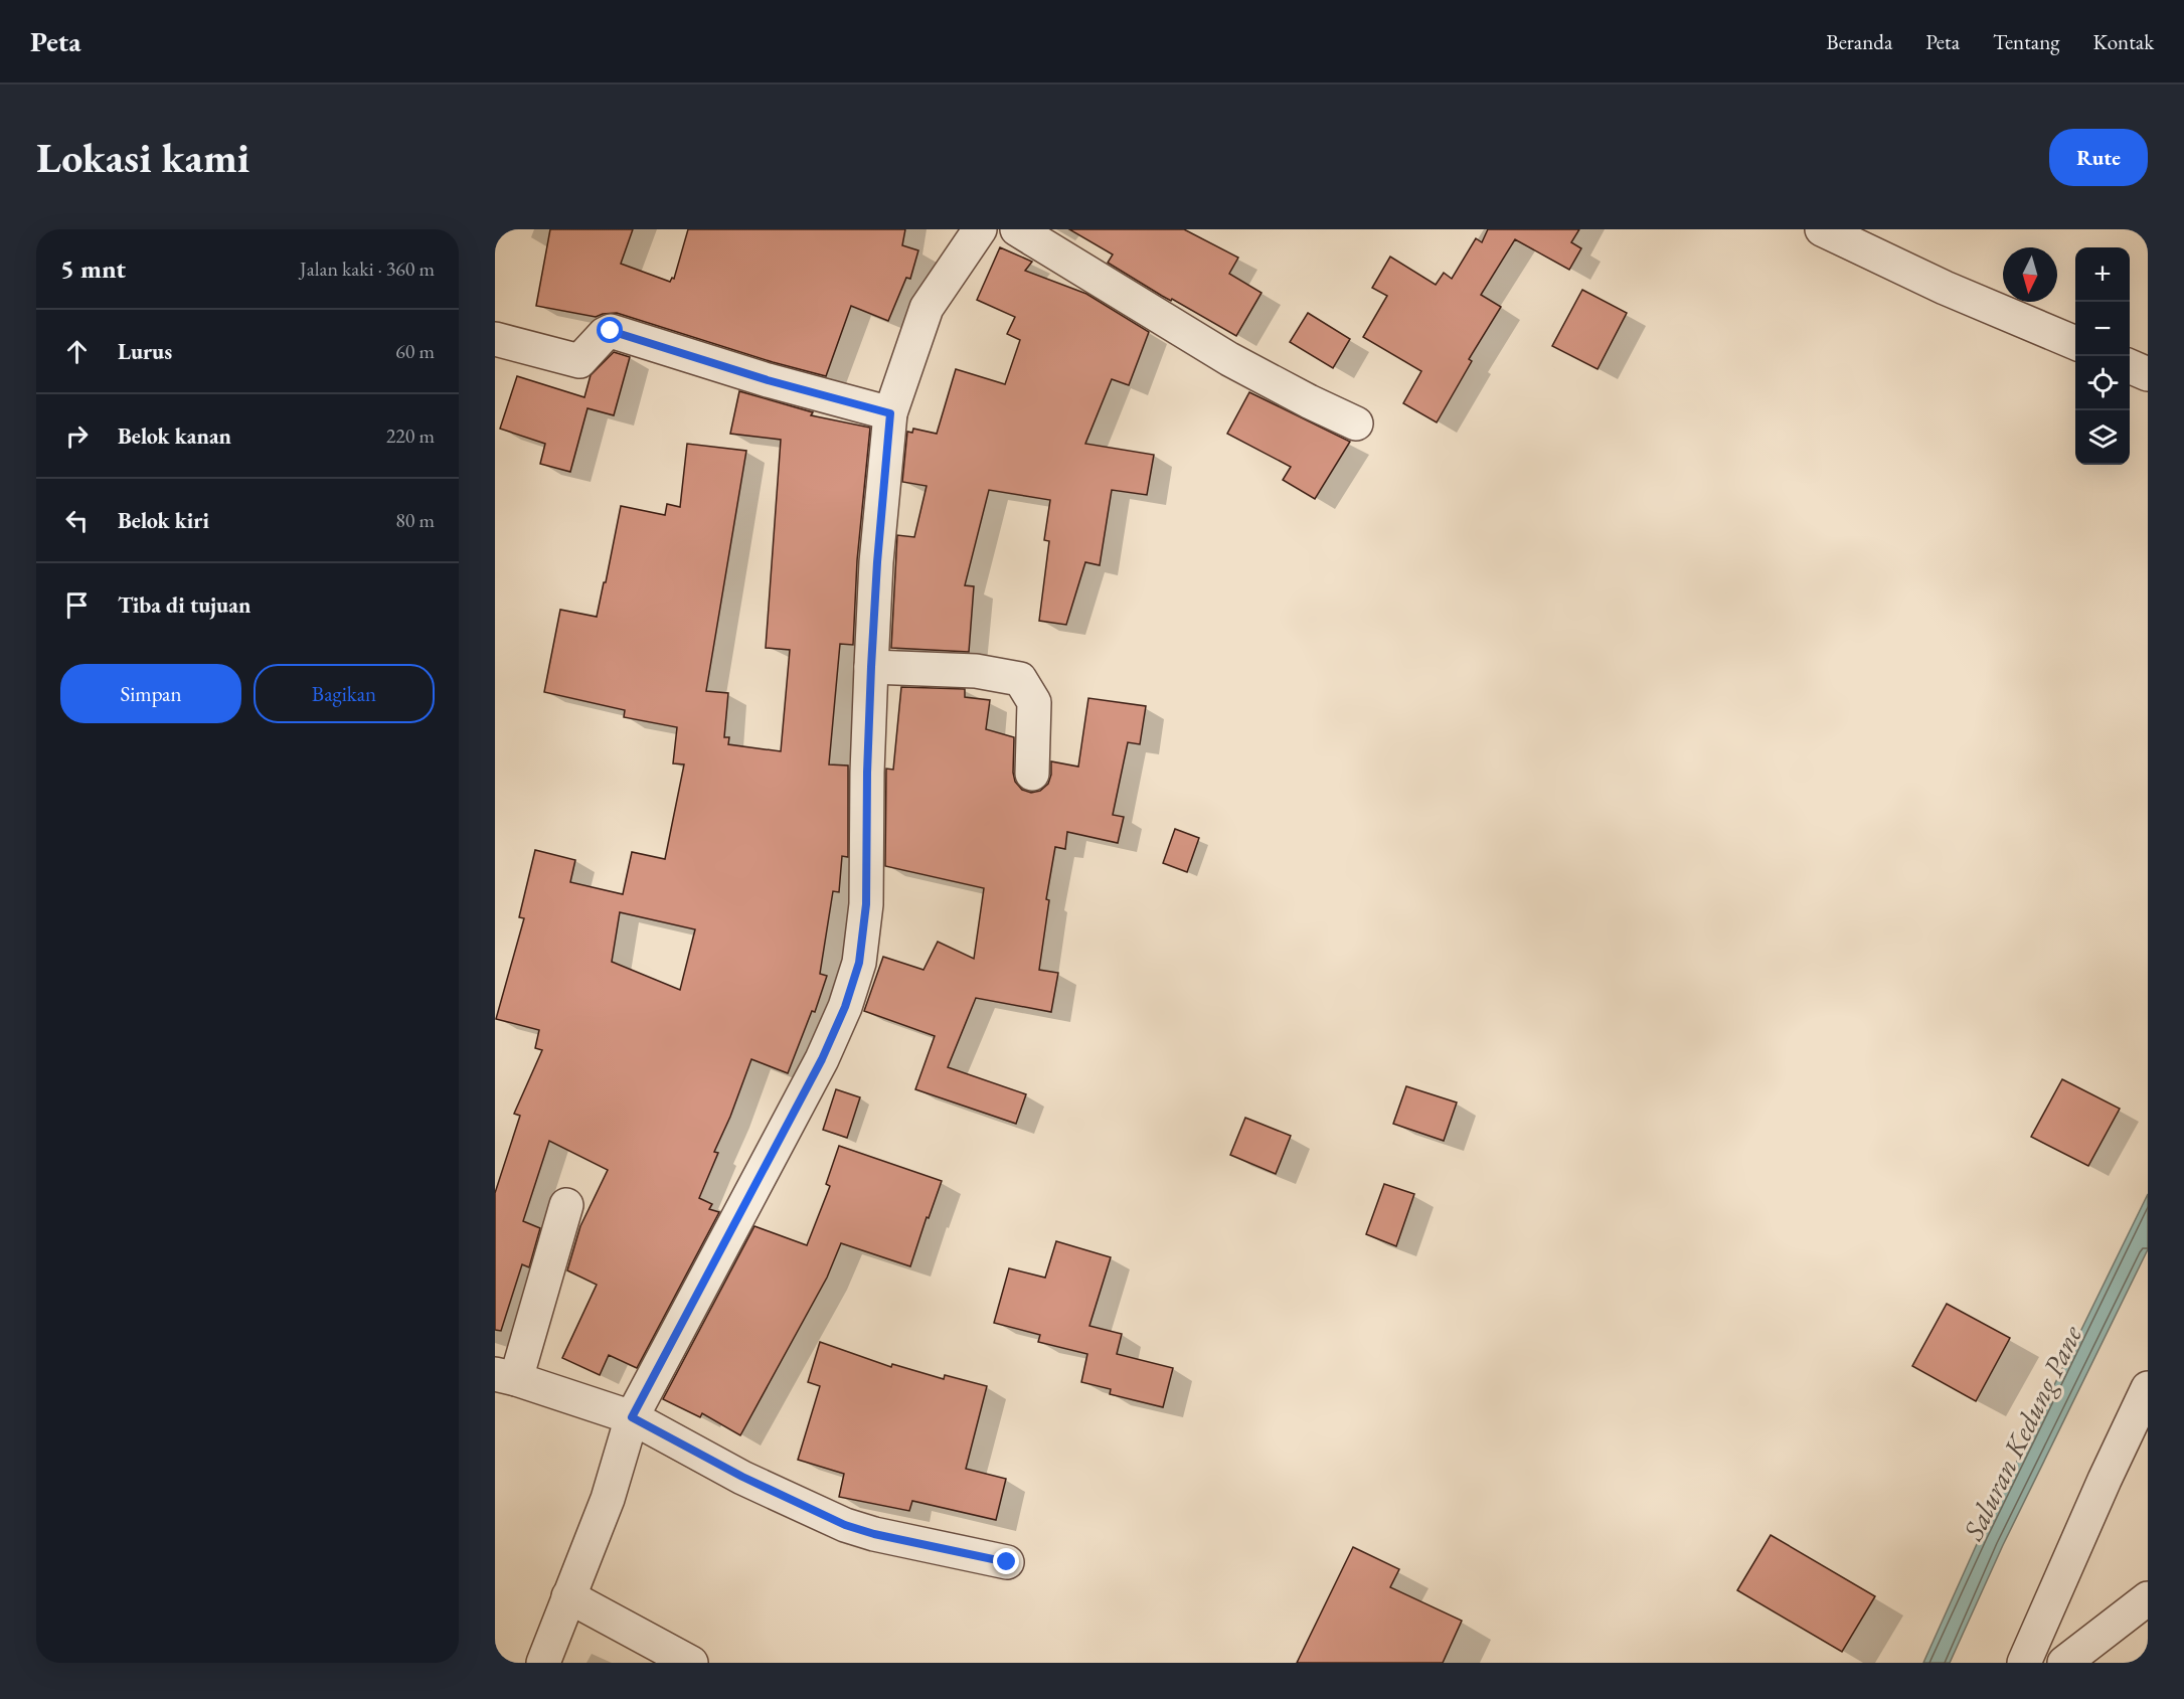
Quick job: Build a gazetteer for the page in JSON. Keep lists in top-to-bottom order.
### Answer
{
  "water": ["Saluran Kedung Pane"],
  "north": "bottom",
  "page": {
    "header": "Peta",
    "nav": [
      "Beranda",
      "Peta",
      "Tentang",
      "Kontak"
    ],
    "buttons": [
      "Rute",
      ["Simpan", "Bagikan"]
    ],
    "title": "Lokasi kami",
    "heading": ["5 mnt", "Jalan kaki · 360 m"],
    "map_buttons": ["+", "−"],
    "list": [
      ["Lurus", "60 m"],
      ["Belok kanan", "220 m"],
      ["Belok kiri", "80 m"],
      "Tiba di tujuan"
    ]
  }
}
